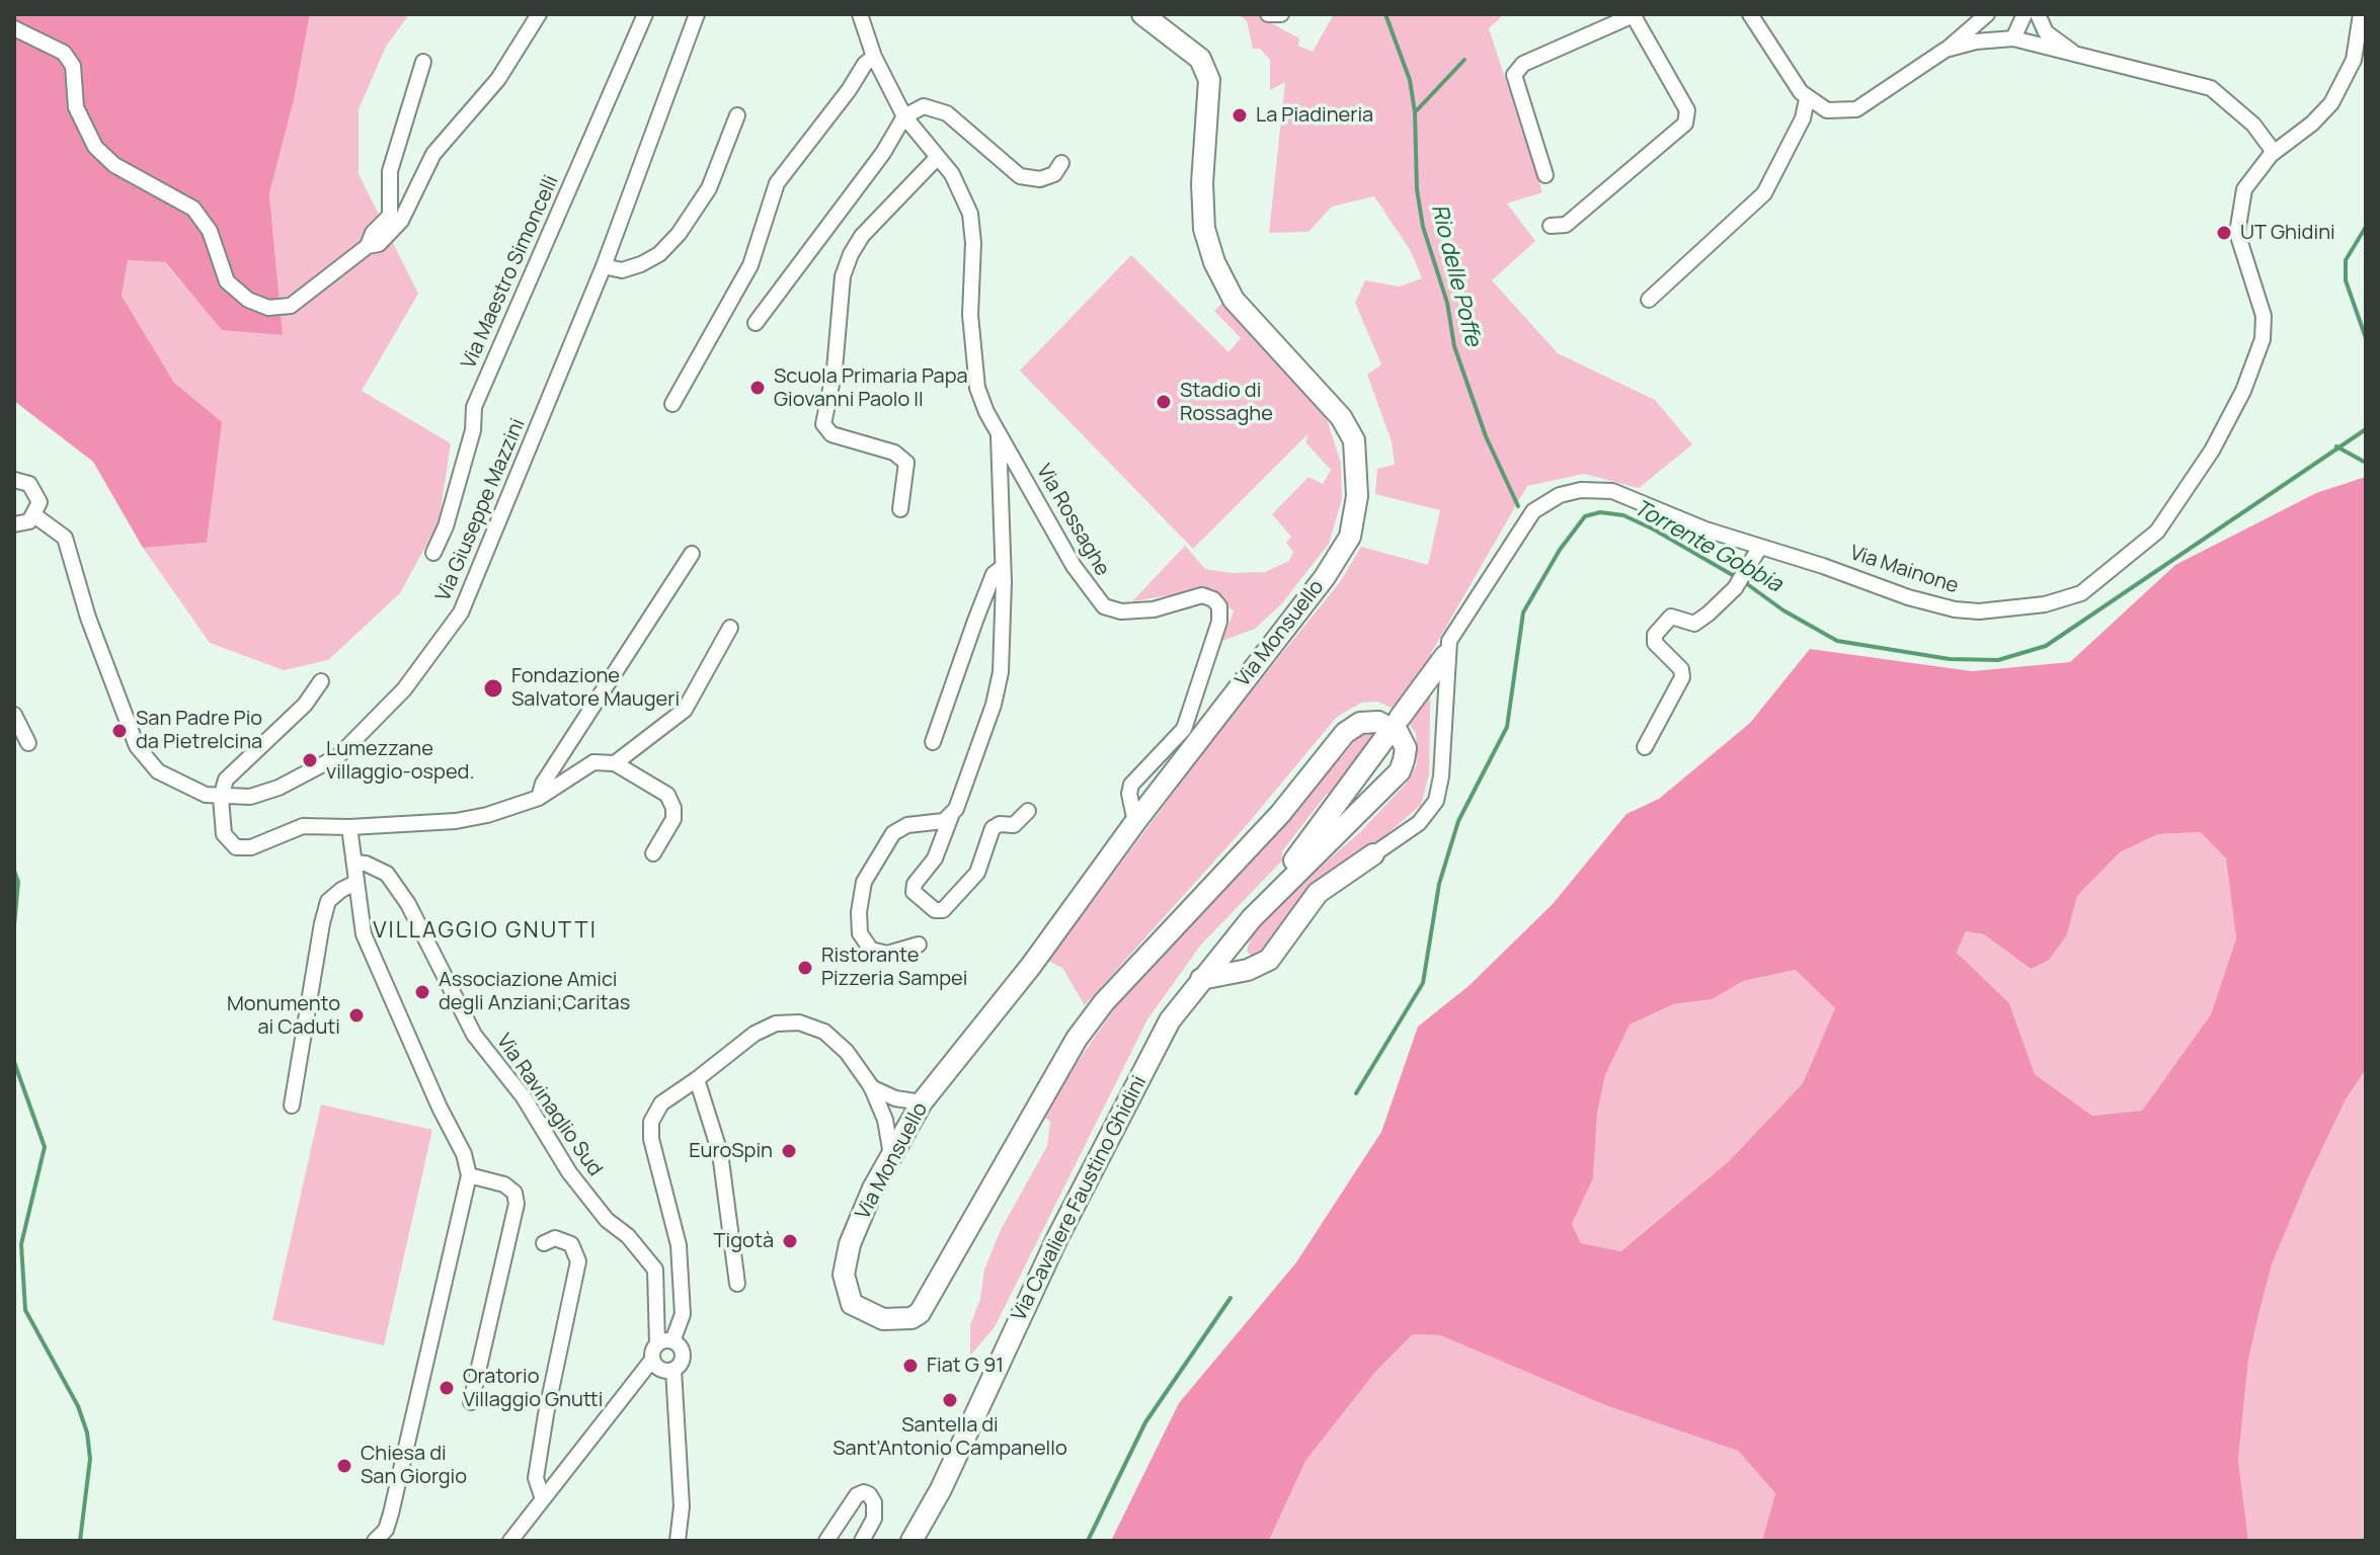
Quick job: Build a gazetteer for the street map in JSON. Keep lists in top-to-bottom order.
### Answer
{
  "streets": {
    "main road": ["Via Monsuello", "Via Cavaliere Faustino Ghidini"],
    "street": [
      "Via Maestro Simoncelli",
      "Via Giuseppe Mazzini",
      "Via Rossaghe",
      "Via Mainone",
      "Via Ravinaglio Sud"
    ]
  },
  "crossings": [
    ["Via Rossaghe", "Via Monsuello"],
    ["Via Monsuello", "Via Cavaliere Faustino Ghidini"]
  ],
  "districts": ["VILLAGGIO GNUTTI"],
  "water": ["Rio delle Poffe", "Torrente Gobbia"],
  "places": [
    "La Piadineria",
    "UT Ghidini",
    "Scuola Primaria Papa Giovanni Paolo II",
    "Stadio di Rossaghe",
    "Fondazione Salvatore Maugeri",
    "San Padre Pio da Pietrelcina",
    "Lumezzane villaggio-osped.",
    "Ristorante Pizzeria Sampei",
    "Associazione Amici degli Anziani;Caritas",
    "Monumento ai Caduti",
    "EuroSpin",
    "Tigotà",
    "Fiat G 91",
    "Oratorio Villaggio Gnutti",
    "Santella di Sant'Antonio Campanello",
    "Chiesa di San Giorgio"
  ]
}
